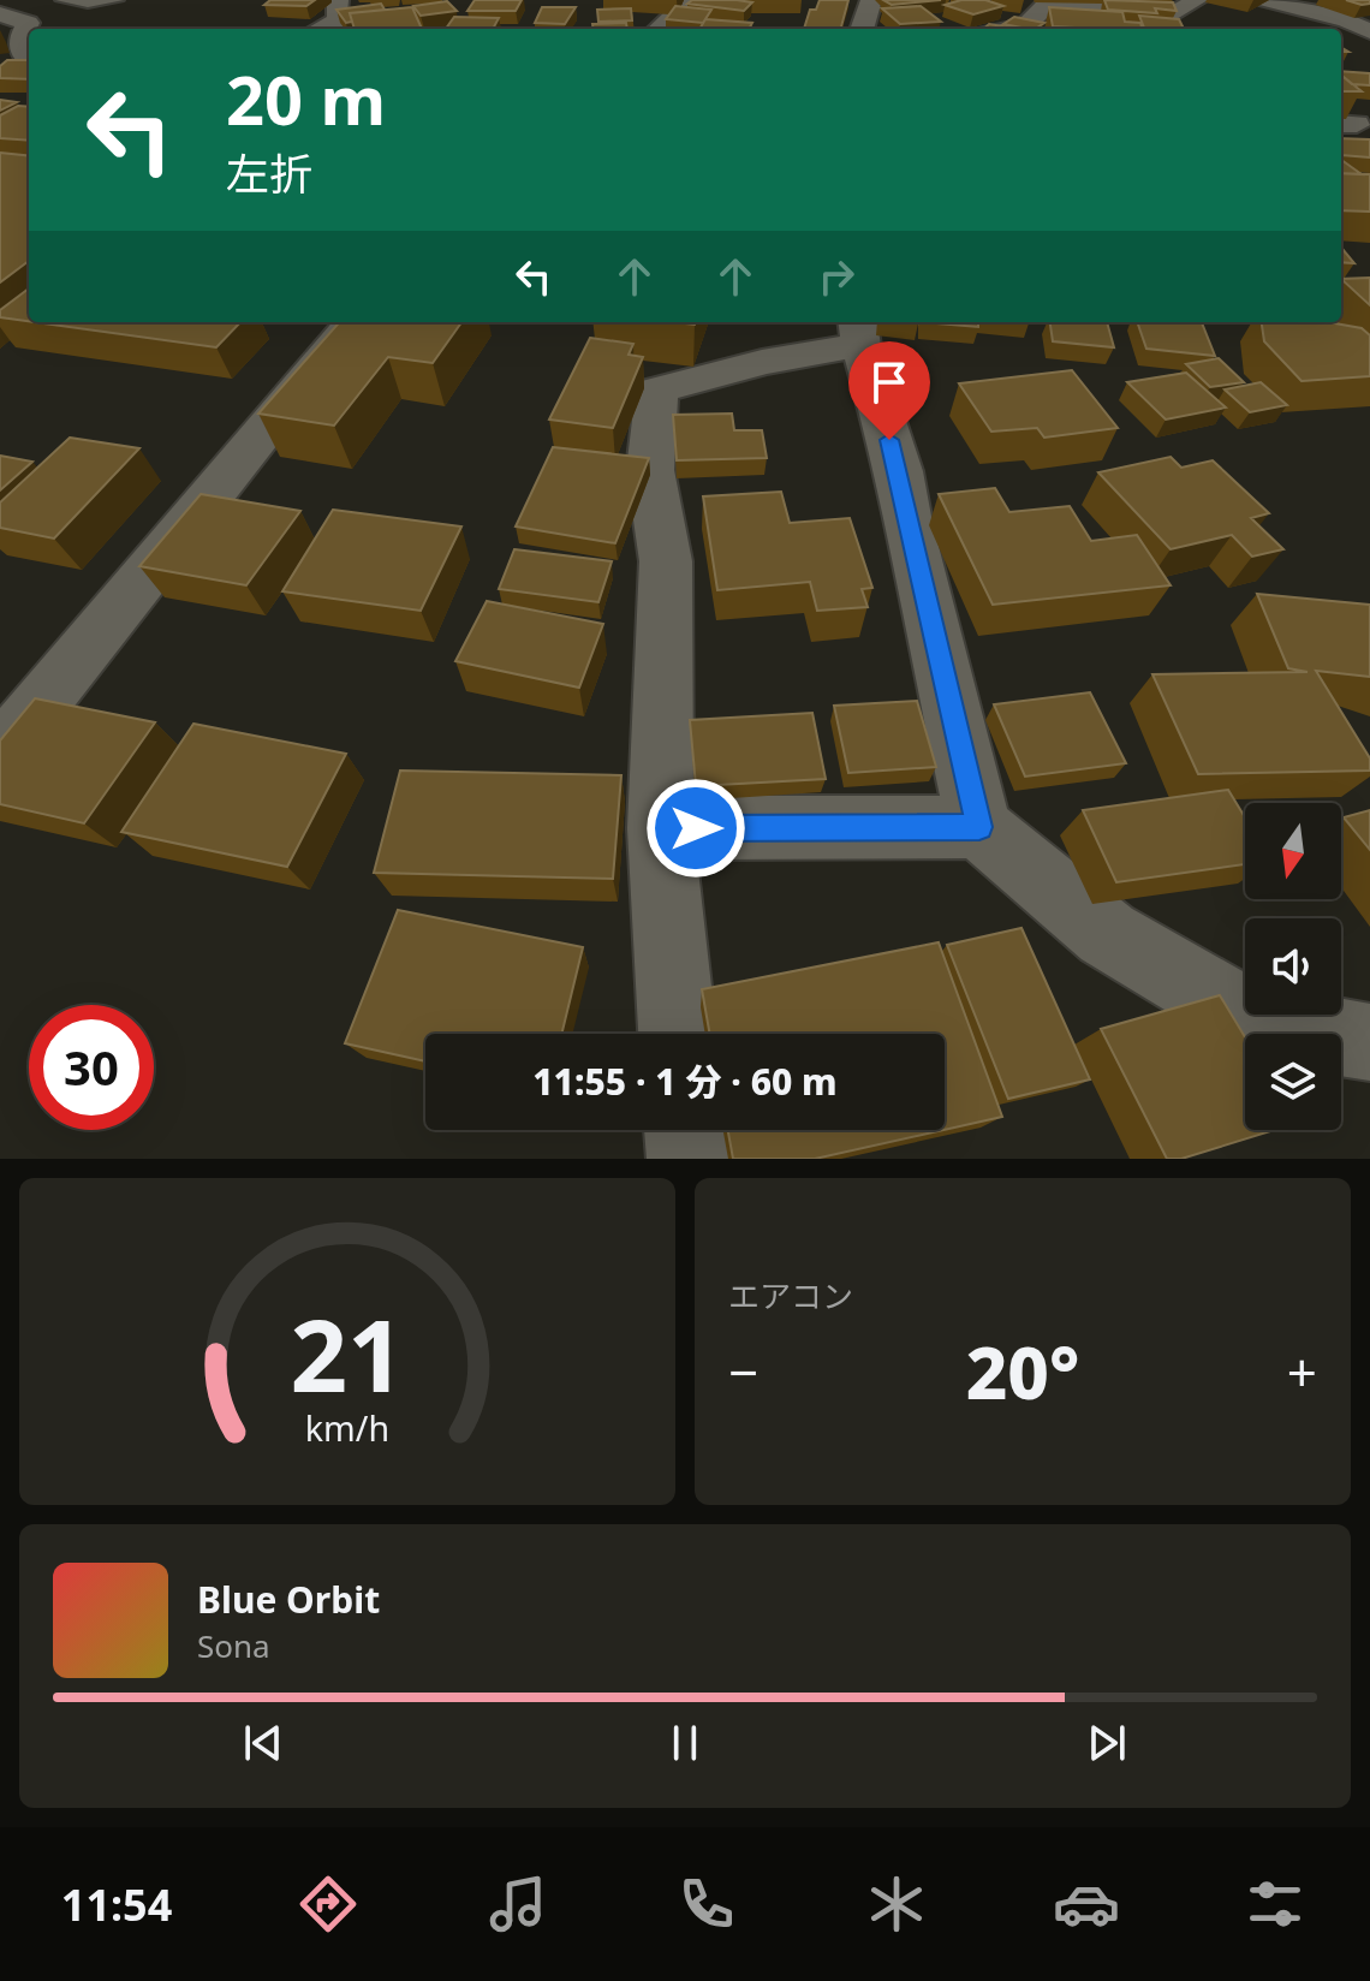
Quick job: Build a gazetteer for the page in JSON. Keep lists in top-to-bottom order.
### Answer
{
  "north": "bottom",
  "page": {
    "turn": ["20 m", "左折"],
    "limit": "30",
    "trip": "11:55 · 1 分 · 60 m",
    "tile": "エアコン",
    "heat": ["−", "20°", "+"],
    "song": ["Blue Orbit", "Sona"],
    "tabs": "11:54",
    "gauge": ["21", "km/h"]
  }
}
